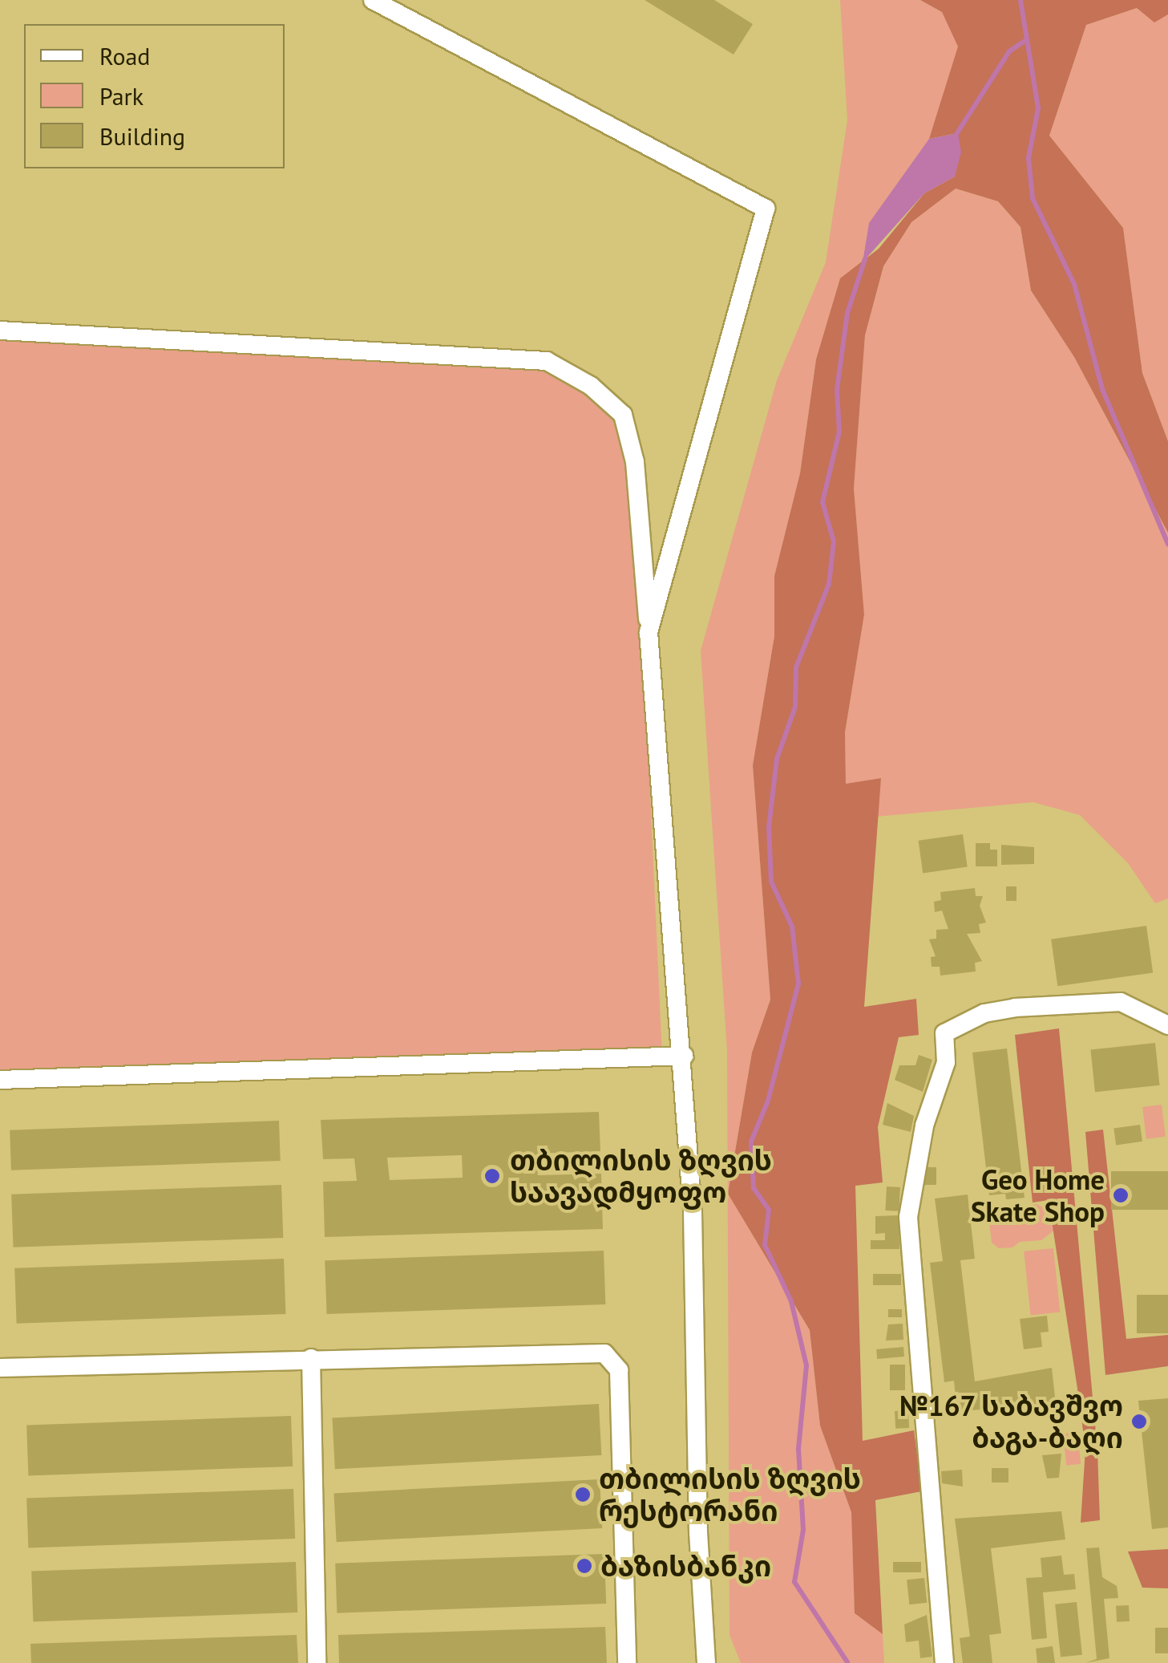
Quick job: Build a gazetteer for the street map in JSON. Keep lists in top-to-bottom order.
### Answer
{
  "places": [
    "თბილისის ზღვის საავადმყოფო",
    "Geo Home Skate Shop",
    "№167 საბავშვო ბაგა-ბაღი",
    "თბილისის ზღვის რესტორანი",
    "ბაზისბანკი"
  ],
  "legend": ["Road", "Park", "Building"]
}
